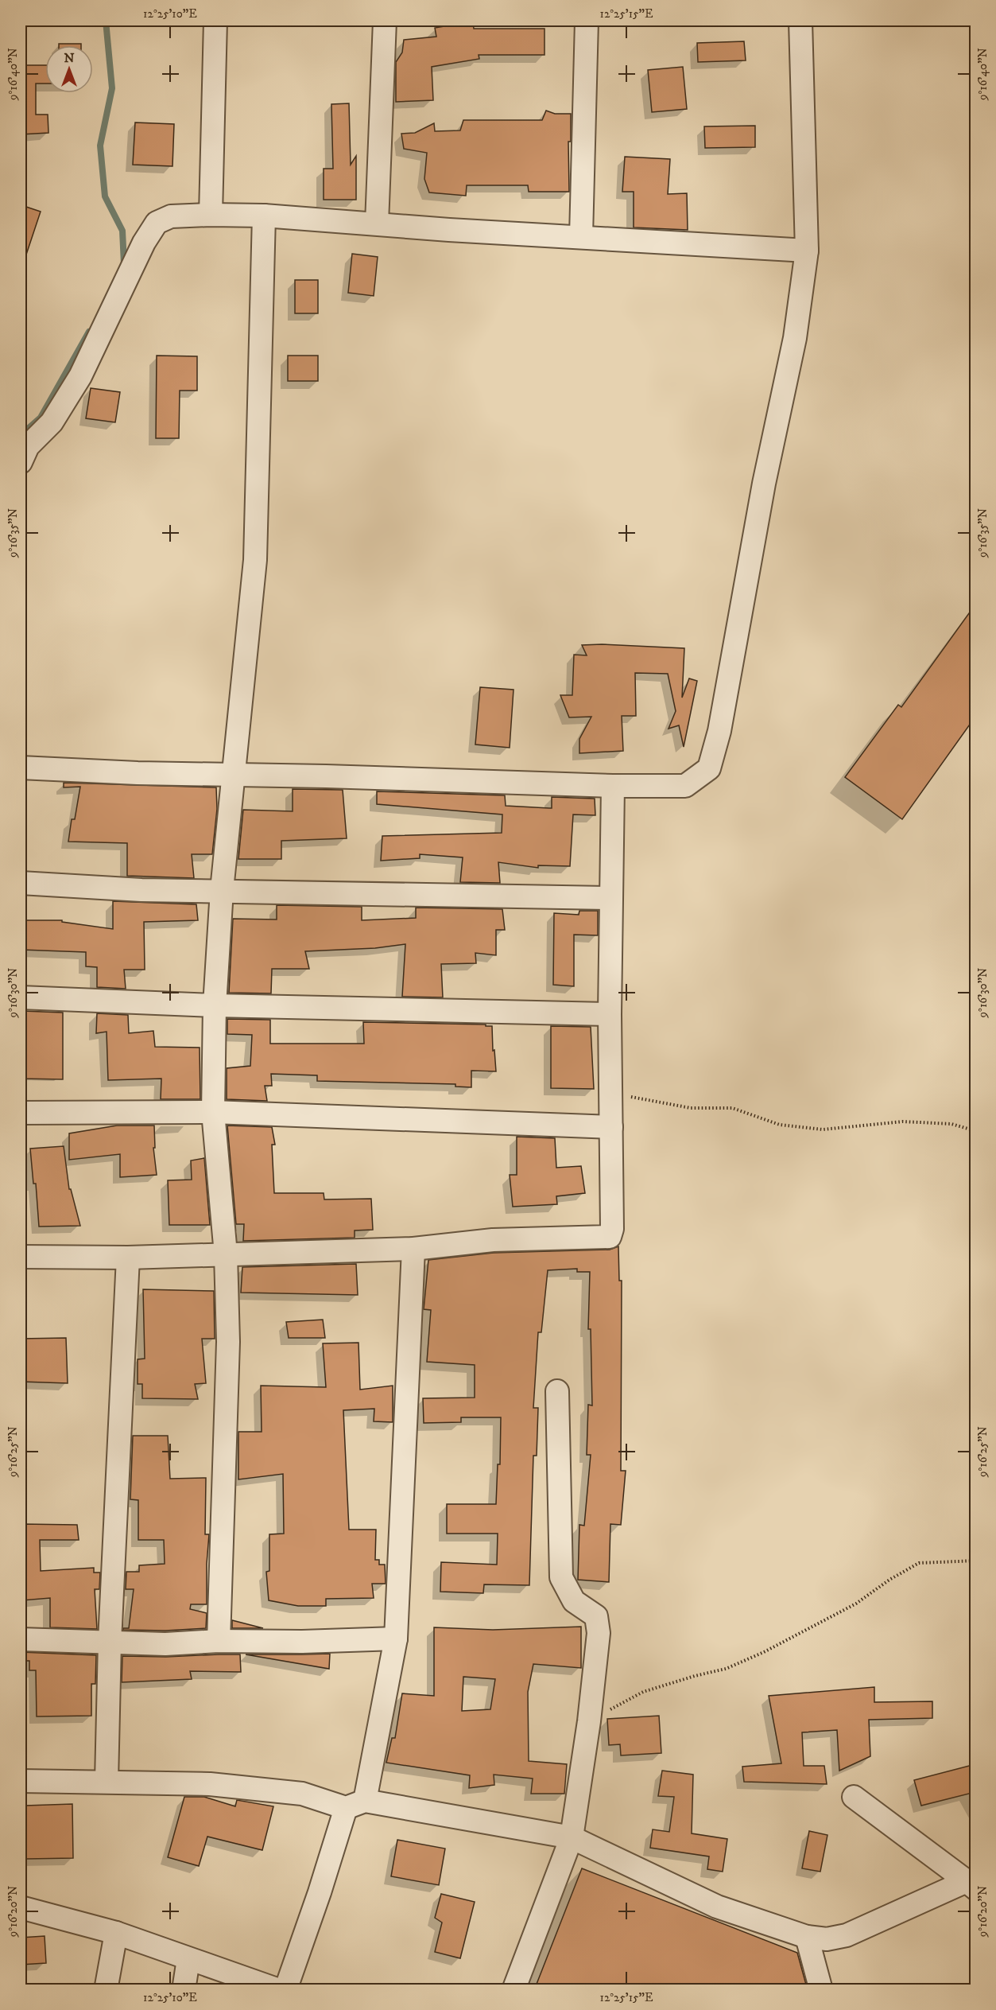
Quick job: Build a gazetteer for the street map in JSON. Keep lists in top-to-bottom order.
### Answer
{
  "north": "top",
  "coordinates": [
    "12°25'10\"E",
    "12°25'15\"E",
    "9°16'40\"N",
    "9°16'35\"N",
    "9°16'30\"N",
    "9°16'25\"N",
    "9°16'20\"N"
  ]
}
